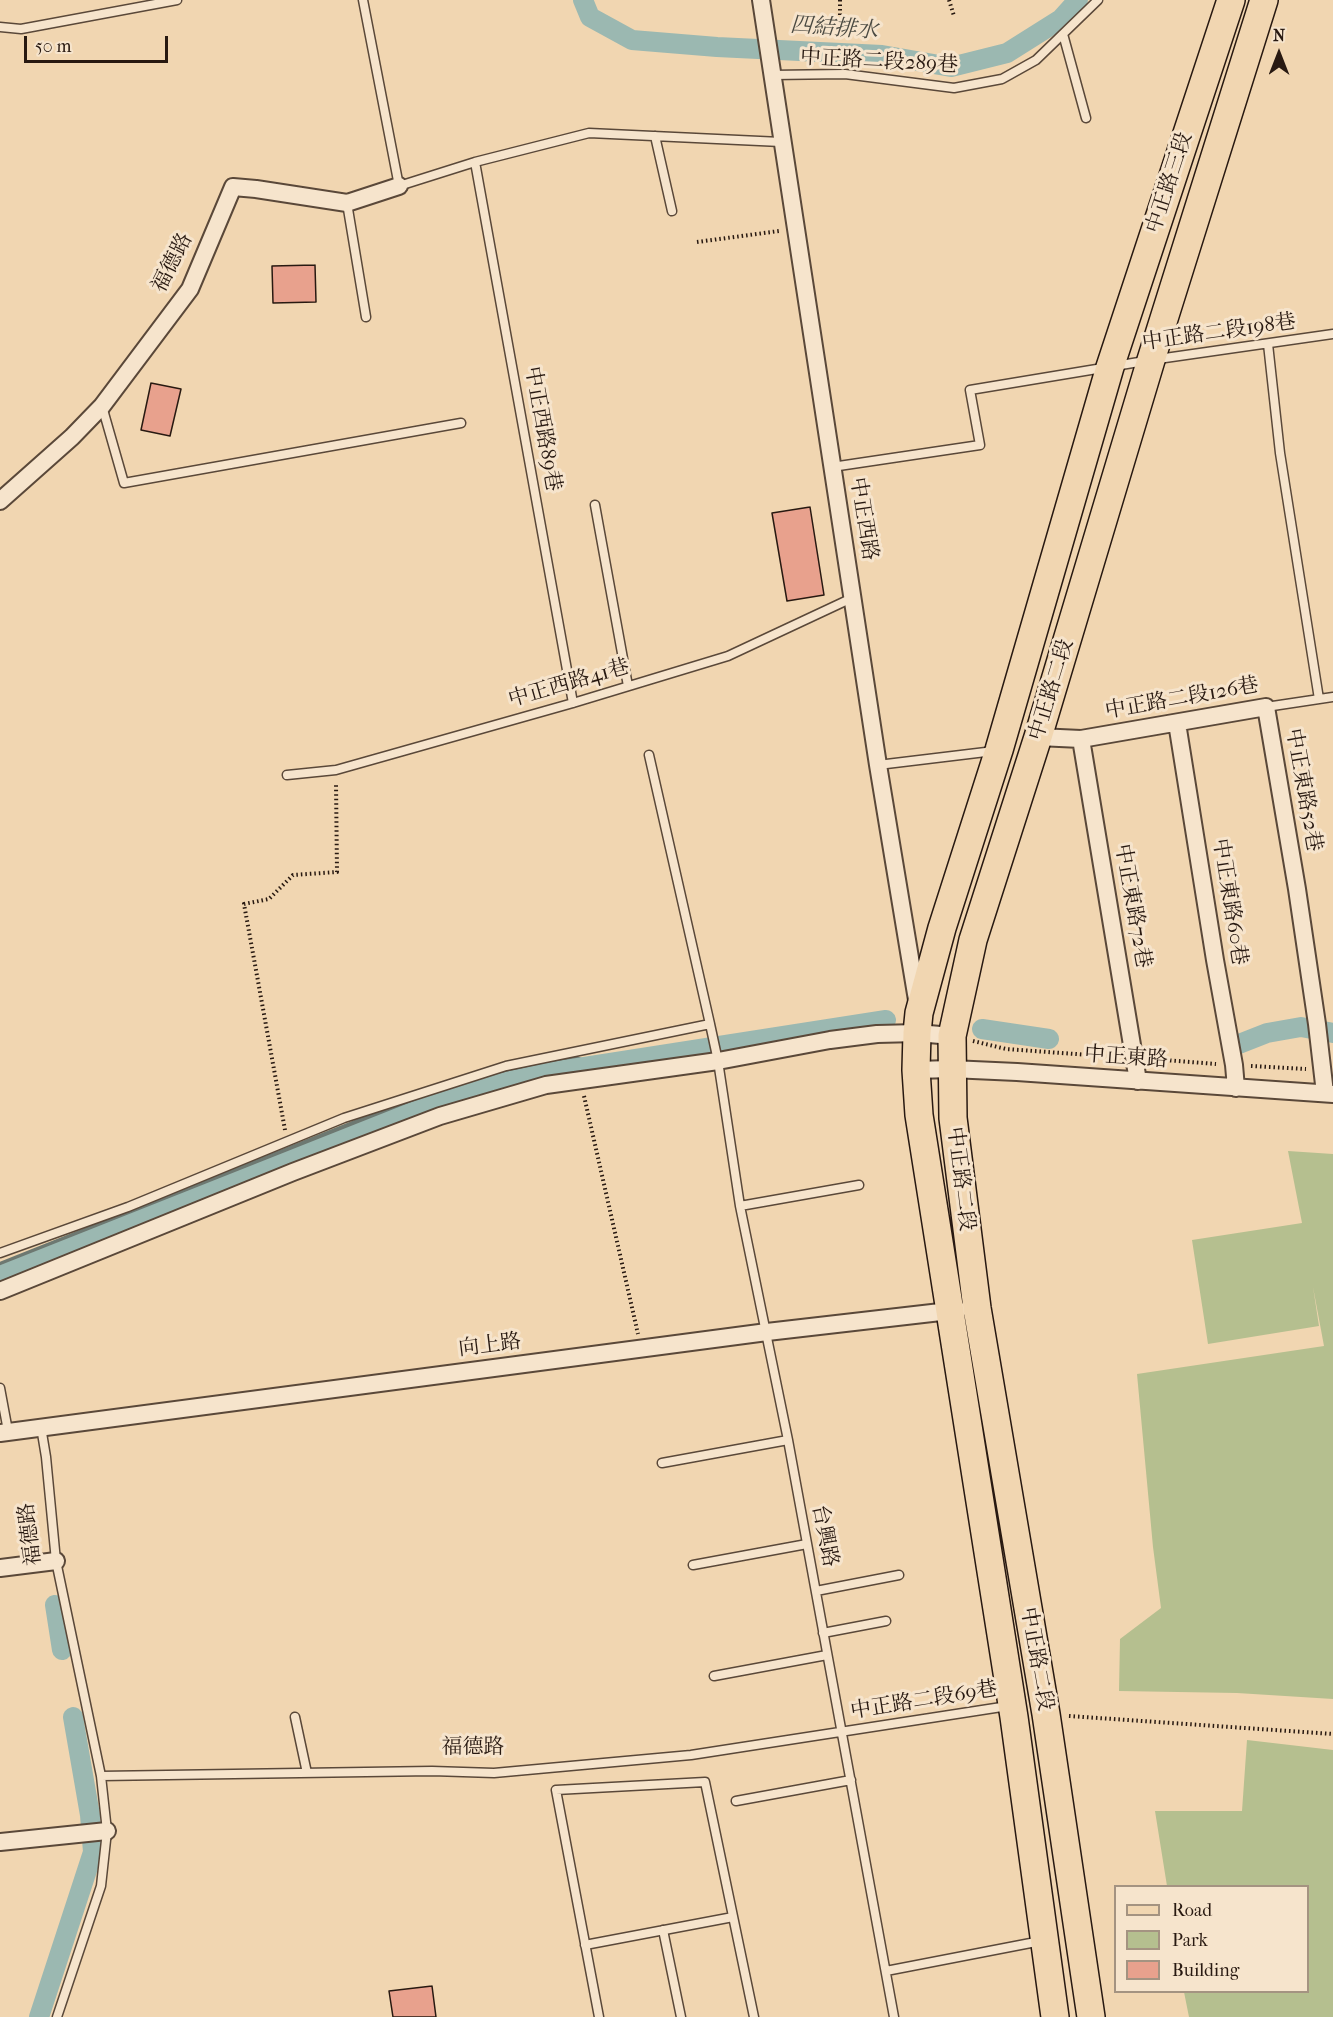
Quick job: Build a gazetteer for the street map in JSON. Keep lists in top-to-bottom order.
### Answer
{
  "streets": {
    "main road": ["中正路三段", "中正路二段"],
    "street": [
      "福德路",
      "中正西路",
      "中正路二段126巷",
      "中正東路52巷",
      "中正東路60巷",
      "中正東路72巷",
      "中正東路",
      "向上路"
    ],
    "lane": [
      "中正路二段289巷",
      "中正路二段198巷",
      "中正西路89巷",
      "中正西路41巷",
      "台興路",
      "中正路二段69巷"
    ]
  },
  "crossings": [
    ["中正路二段289巷", "中正西路"],
    ["中正路三段", "中正路二段198巷"],
    ["中正路三段", "中正路二段"],
    ["福德路", "向上路"],
    ["福德路", "台興路"],
    ["福德路", "中正路二段69巷"],
    ["中正路二段198巷", "中正西路"],
    ["中正路二段198巷", "中正路二段"],
    ["中正西路89巷", "中正西路41巷"],
    ["中正西路", "中正西路41巷"],
    ["中正西路", "中正路二段"],
    ["中正路二段", "中正路二段126巷"],
    ["中正路二段", "中正東路"],
    ["中正路二段", "向上路"],
    ["中正路二段", "中正路二段69巷"],
    ["中正路二段126巷", "中正東路52巷"],
    ["中正路二段126巷", "中正東路60巷"],
    ["中正路二段126巷", "中正東路72巷"],
    ["中正東路52巷", "中正東路"],
    ["中正東路60巷", "中正東路"],
    ["中正東路72巷", "中正東路"],
    ["向上路", "台興路"],
    ["台興路", "中正路二段69巷"]
  ],
  "water": ["四結排水"],
  "legend": ["Road", "Park", "Building"],
  "scale_bar": "50 m",
  "north": "top"
}
